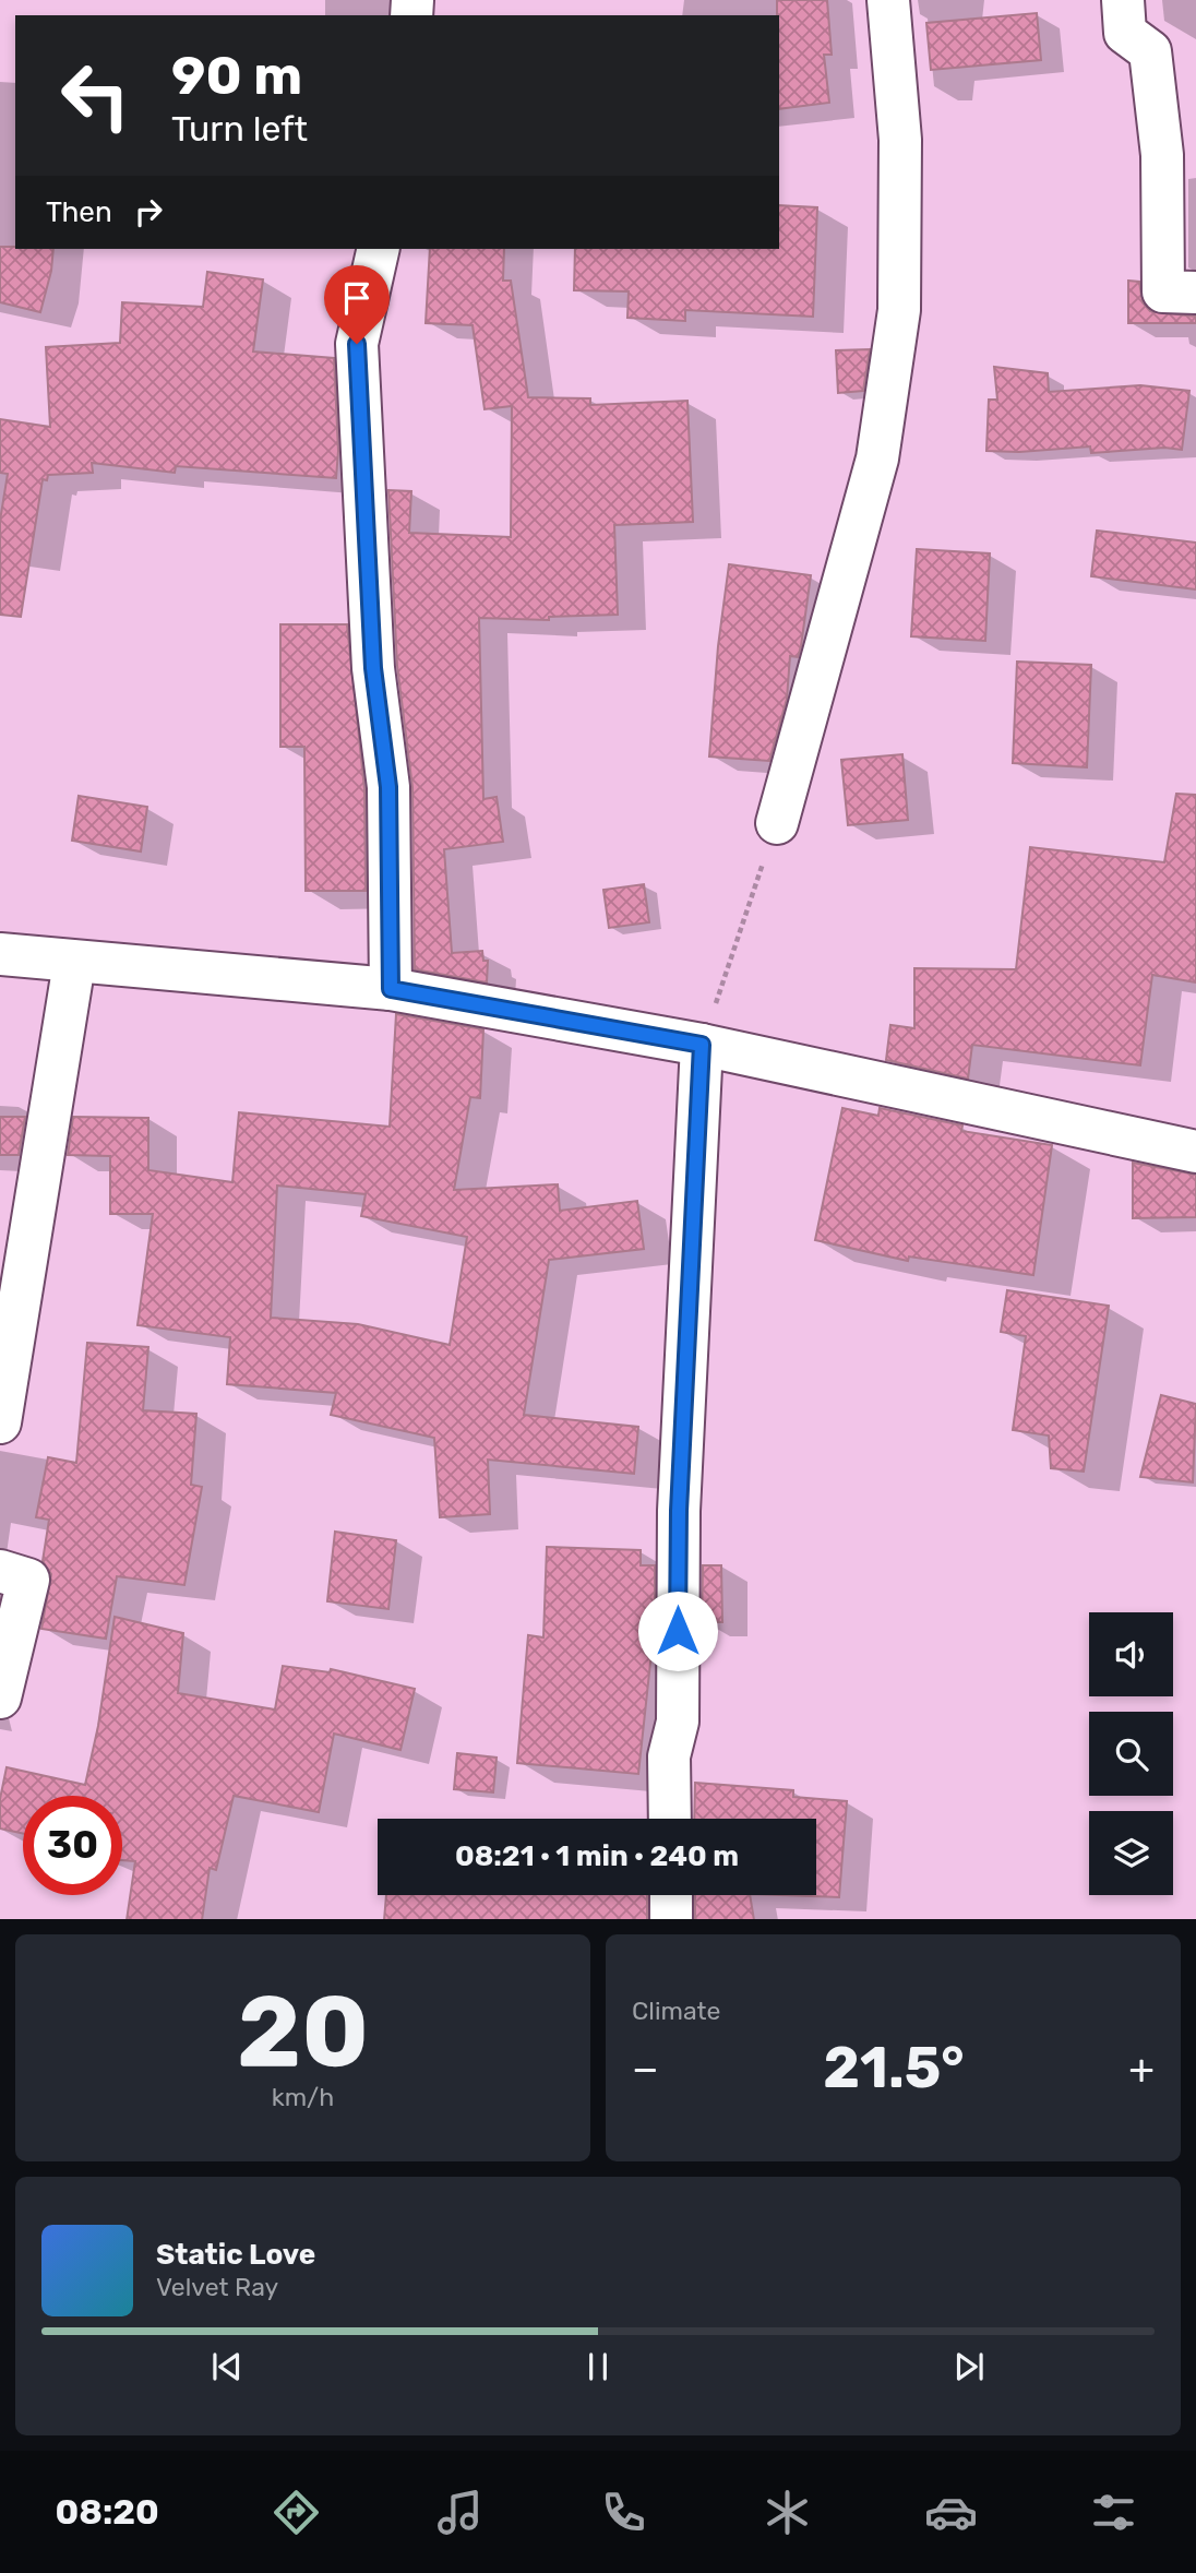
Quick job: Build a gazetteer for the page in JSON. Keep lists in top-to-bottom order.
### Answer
{
  "page": {
    "turn": ["90 m", "Turn left"],
    "then": "Then",
    "limit": "30",
    "trip": "08:21 · 1 min · 240 m",
    "tile": [
      ["20", "km/h"],
      "Climate"
    ],
    "heat": ["−", "21.5°", "+"],
    "song": ["Static Love", "Velvet Ray"],
    "tabs": "08:20"
  }
}
